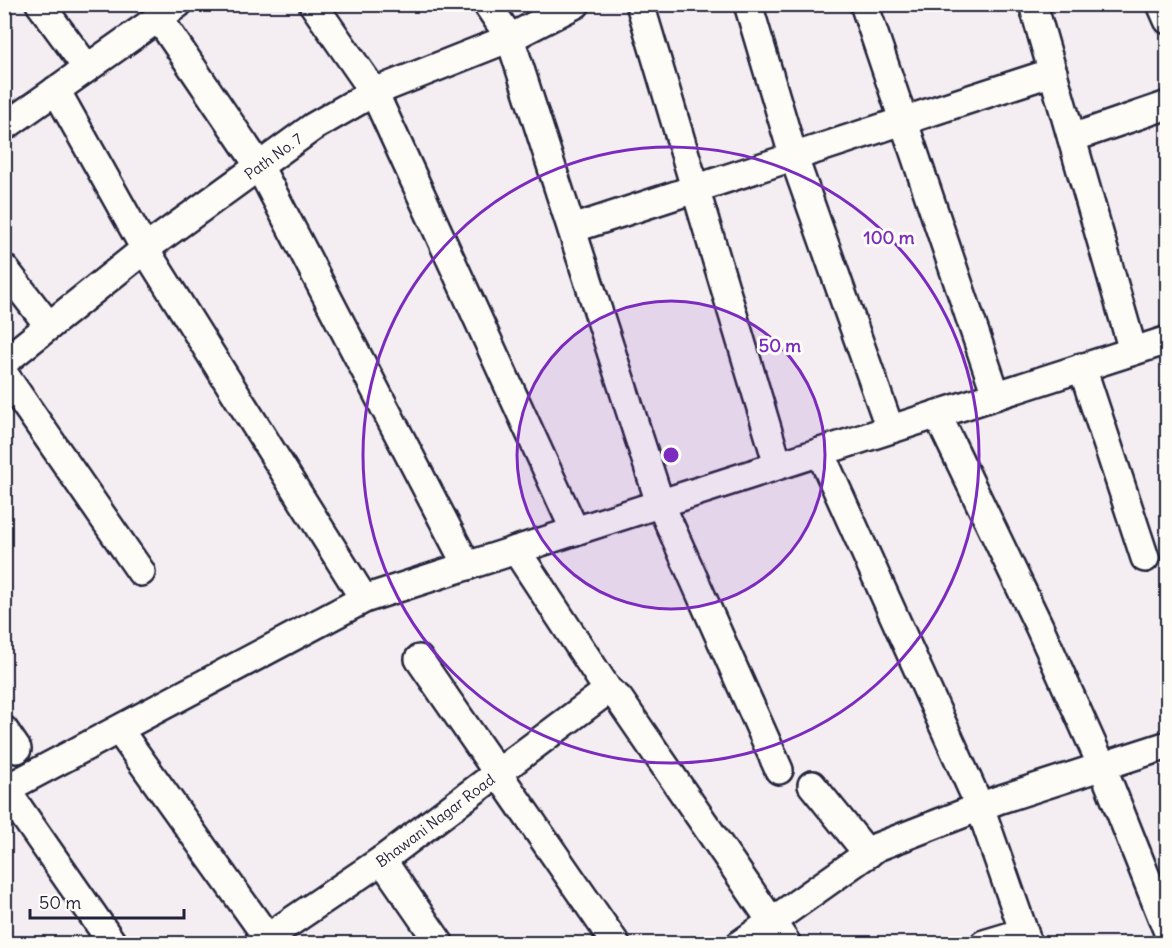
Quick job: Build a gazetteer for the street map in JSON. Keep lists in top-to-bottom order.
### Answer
{
  "streets": {
    "street": ["Path No. 7", "Bhawani Nagar Road"]
  },
  "scale_bar": "50 m",
  "rings": ["100 m", "50 m"]
}
